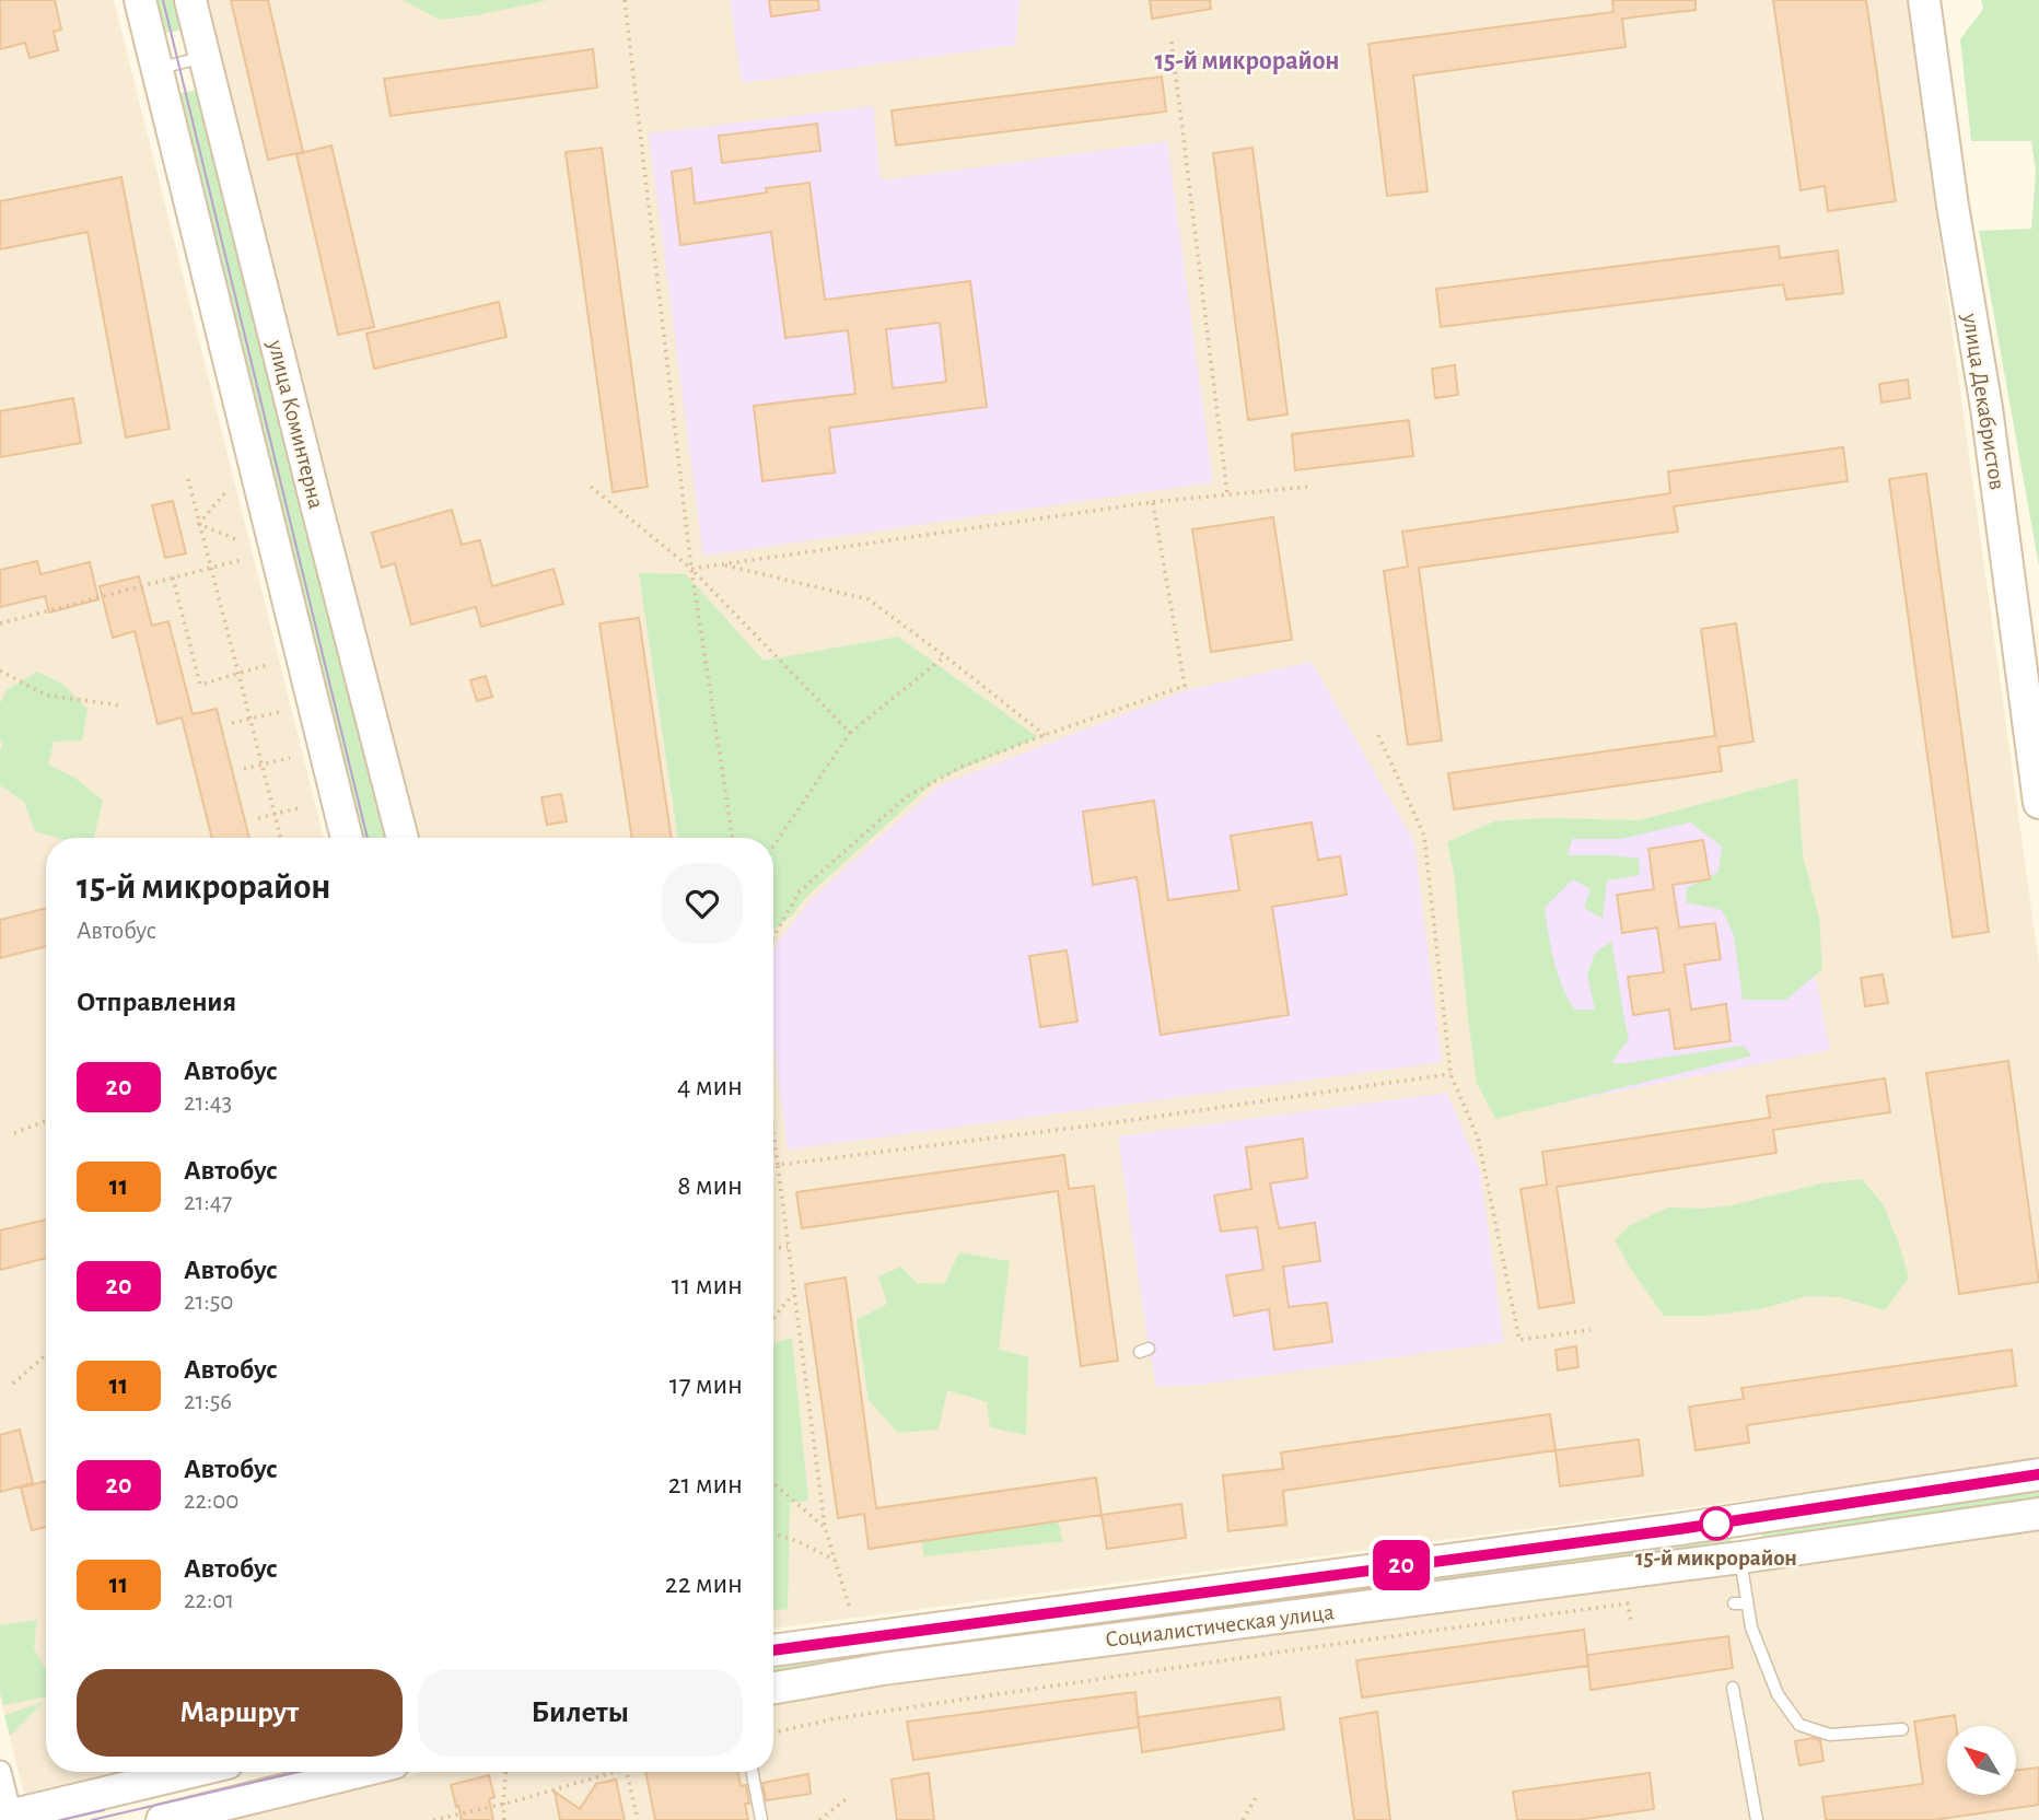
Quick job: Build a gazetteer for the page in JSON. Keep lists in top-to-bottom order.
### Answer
{
  "streets": {
    "street": ["улица Декабристов", "улица Коминтерна", "Социалистическая улица"]
  },
  "districts": ["15-й микрорайон"],
  "places": ["15-й микрорайон"],
  "lines": ["bus line 20"],
  "north": "top left",
  "page": {
    "on_map": "20",
    "heading": [
      ["15-й микрорайон", "Автобус"],
      "Отправления"
    ],
    "list": [
      {
        "mark": "20",
        "name": "Автобус",
        "note": "21:43",
        "value": "4 мин"
      },
      {
        "mark": "11",
        "name": "Автобус",
        "note": "21:47",
        "value": "8 мин"
      },
      {
        "mark": "20",
        "name": "Автобус",
        "note": "21:50",
        "value": "11 мин"
      },
      {
        "mark": "11",
        "name": "Автобус",
        "note": "21:56",
        "value": "17 мин"
      },
      {
        "mark": "20",
        "name": "Автобус",
        "note": "22:00",
        "value": "21 мин"
      },
      {
        "mark": "11",
        "name": "Автобус",
        "note": "22:01",
        "value": "22 мин"
      }
    ],
    "buttons": ["Маршрут", "Билеты"]
  }
}
